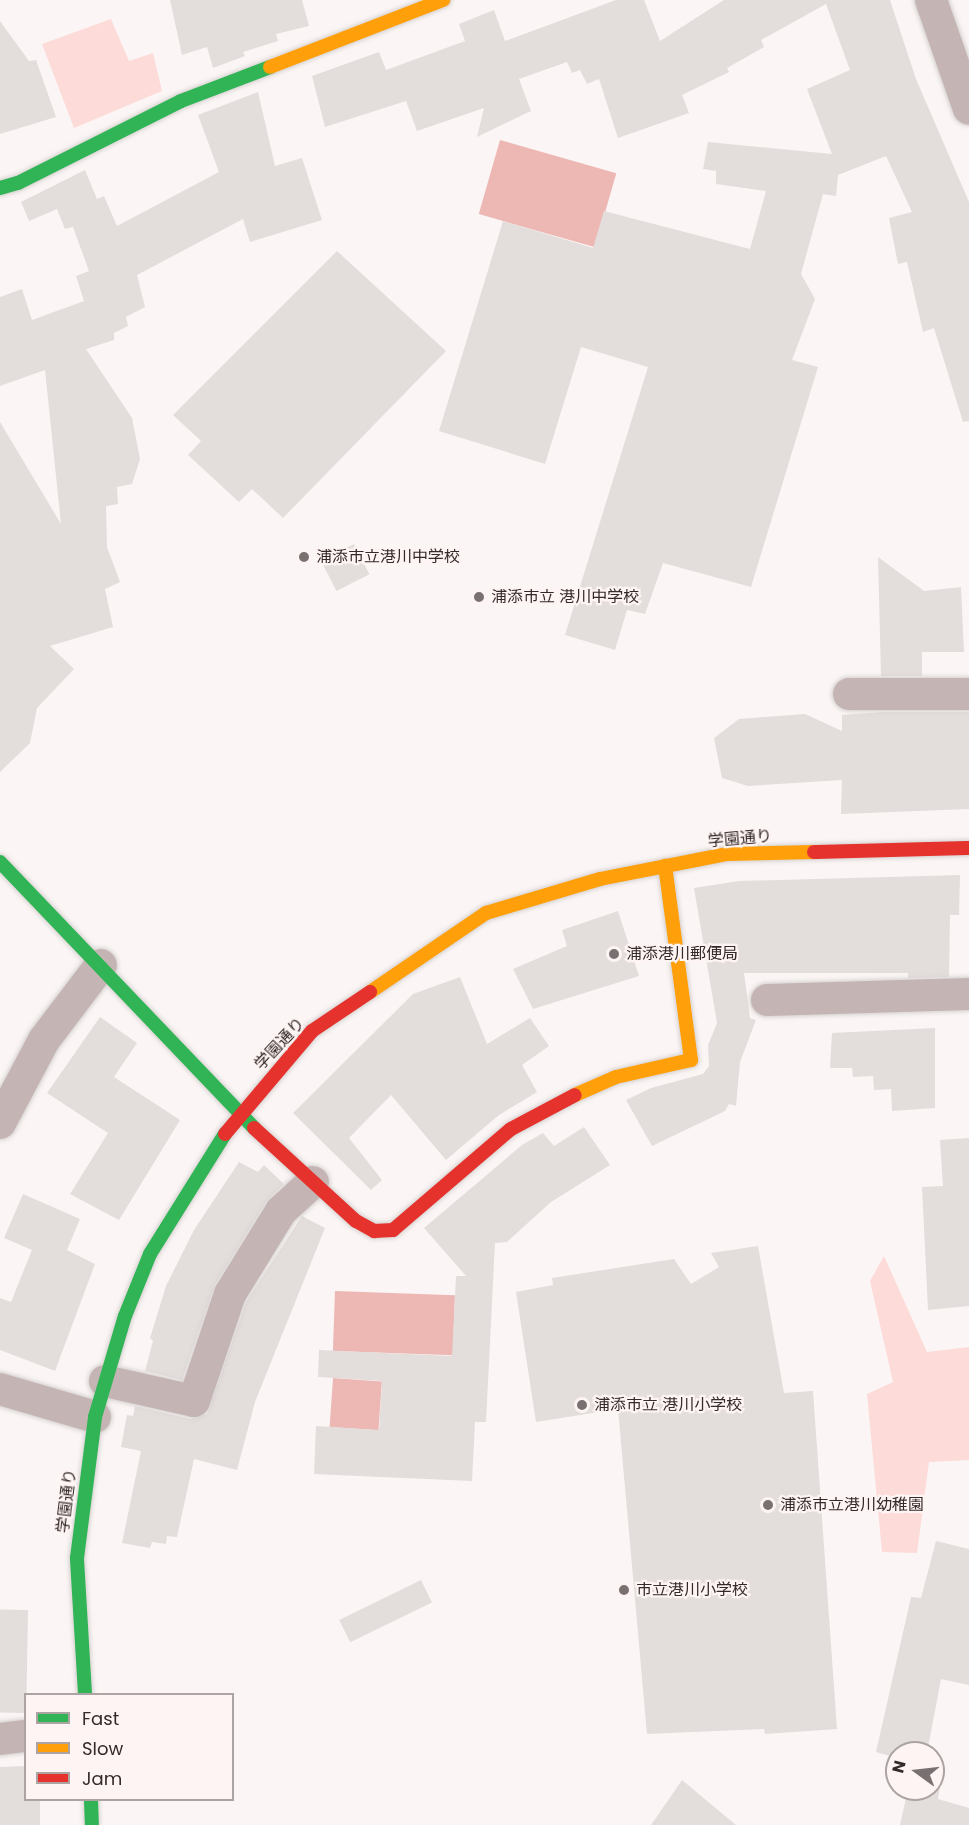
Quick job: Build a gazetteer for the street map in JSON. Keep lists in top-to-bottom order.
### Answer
{
  "streets": {
    "street": ["学園通り"]
  },
  "places": [
    "浦添市立港川中学校",
    "浦添市立 港川中学校",
    "浦添港川郵便局",
    "浦添市立 港川小学校",
    "浦添市立港川幼稚園",
    "市立港川小学校"
  ],
  "legend": ["Fast", "Slow", "Jam"],
  "north": "left"
}
